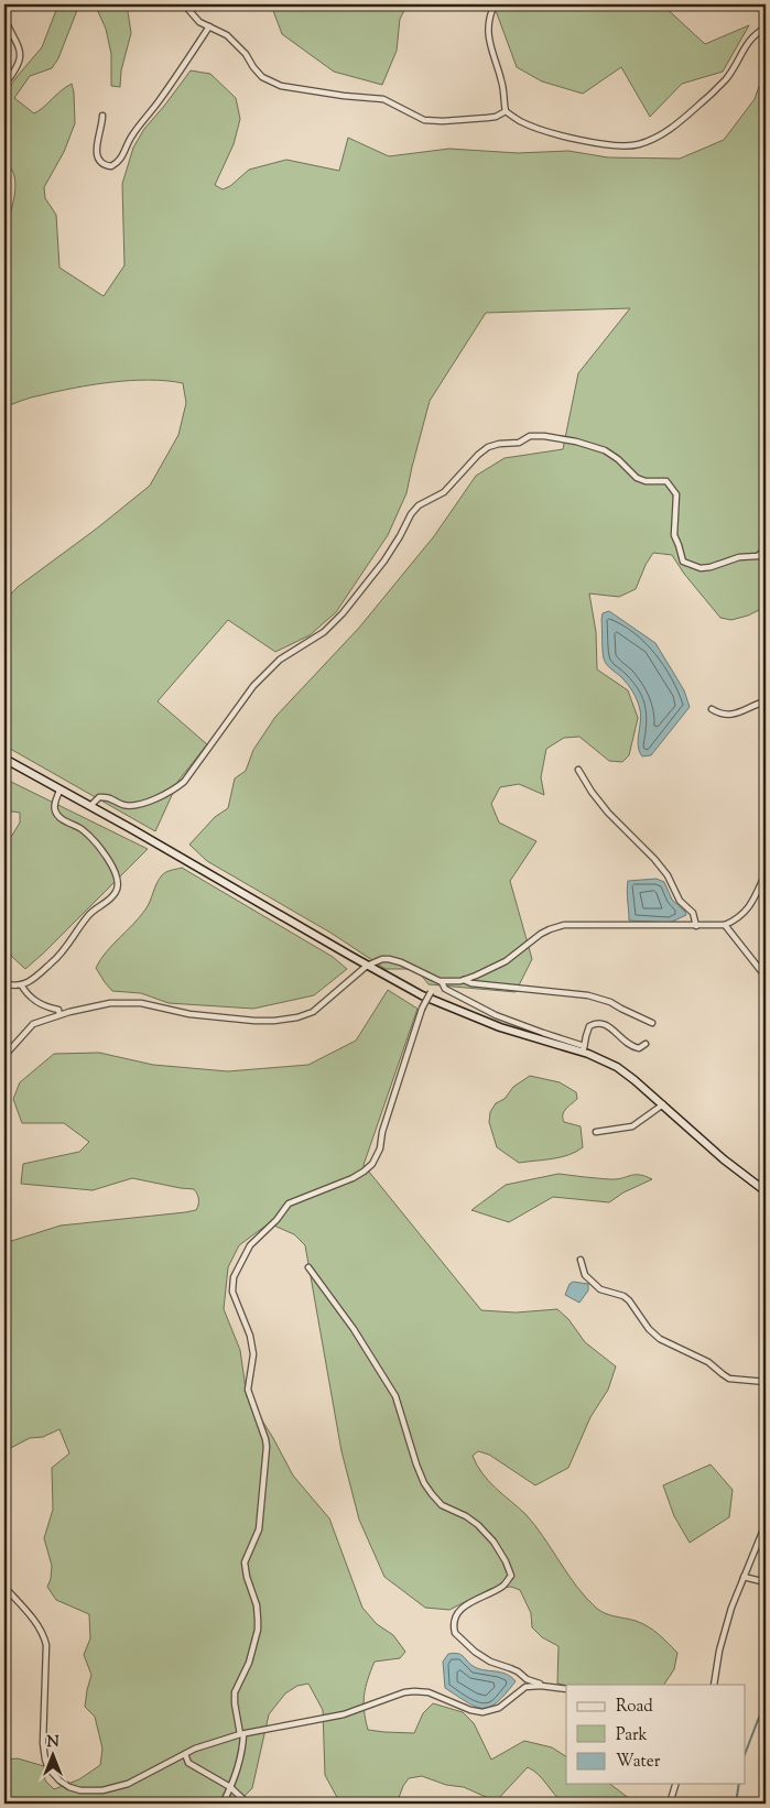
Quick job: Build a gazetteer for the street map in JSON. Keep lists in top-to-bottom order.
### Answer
{
  "legend": ["Road", "Park", "Water"],
  "north": "top"
}
